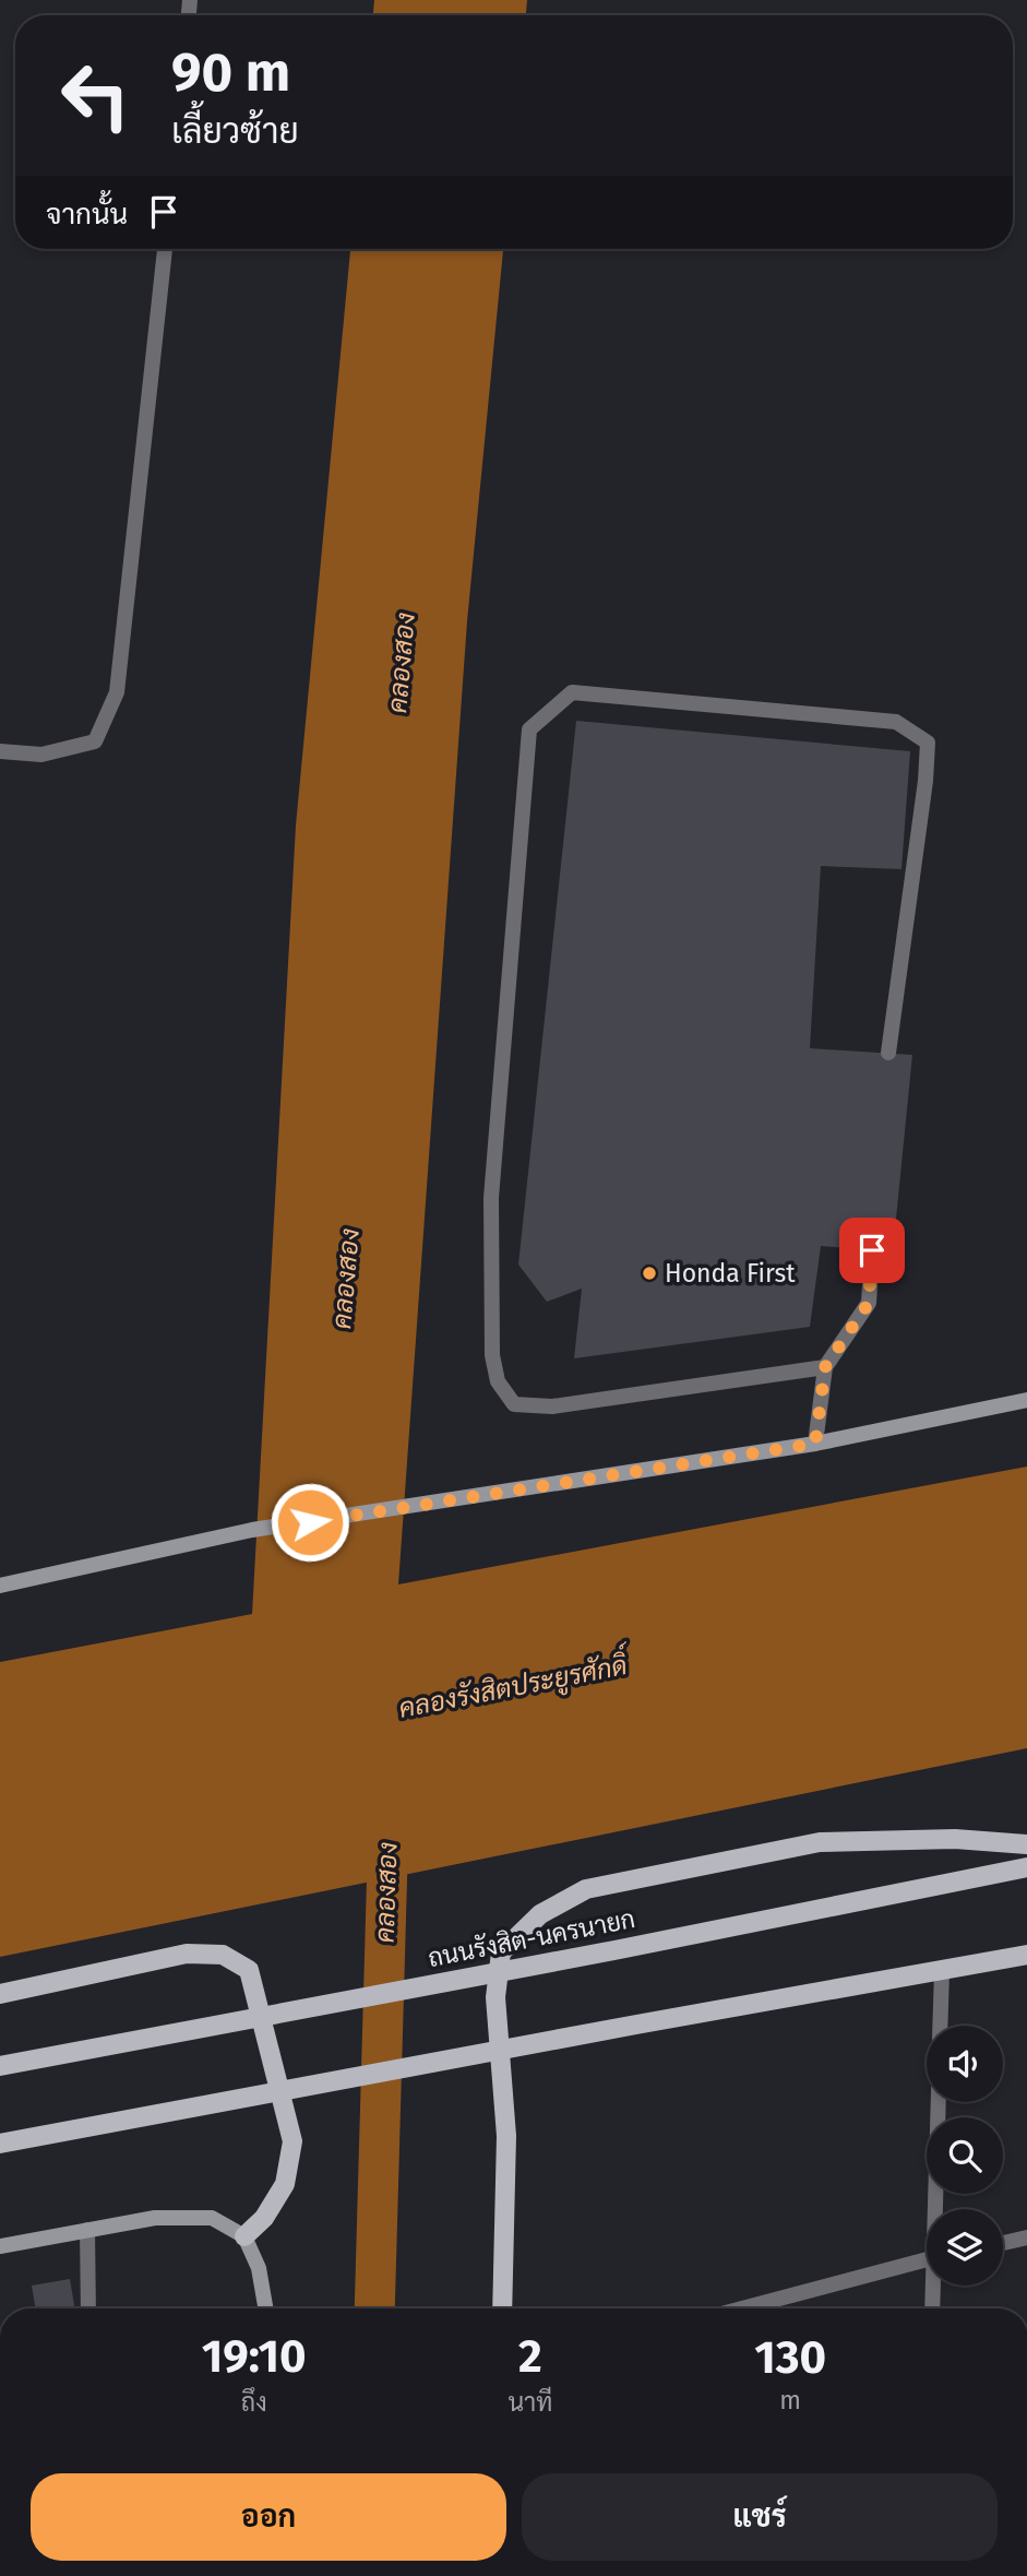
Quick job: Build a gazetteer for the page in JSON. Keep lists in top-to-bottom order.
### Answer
{
  "streets": {
    "main road": ["ถนนรังสิต-นครนายก"]
  },
  "water": ["คลองสอง", "คลองรังสิตประยูรศักดิ์"],
  "places": ["Honda First"],
  "page": {
    "turn": ["90 m", "เลี้ยวซ้าย"],
    "then": "จากนั้น",
    "eta": [
      "19:10",
      "ถึง",
      "2",
      "นาที",
      "130",
      "m"
    ],
    "buttons": ["ออก", "แชร์"]
  }
}
